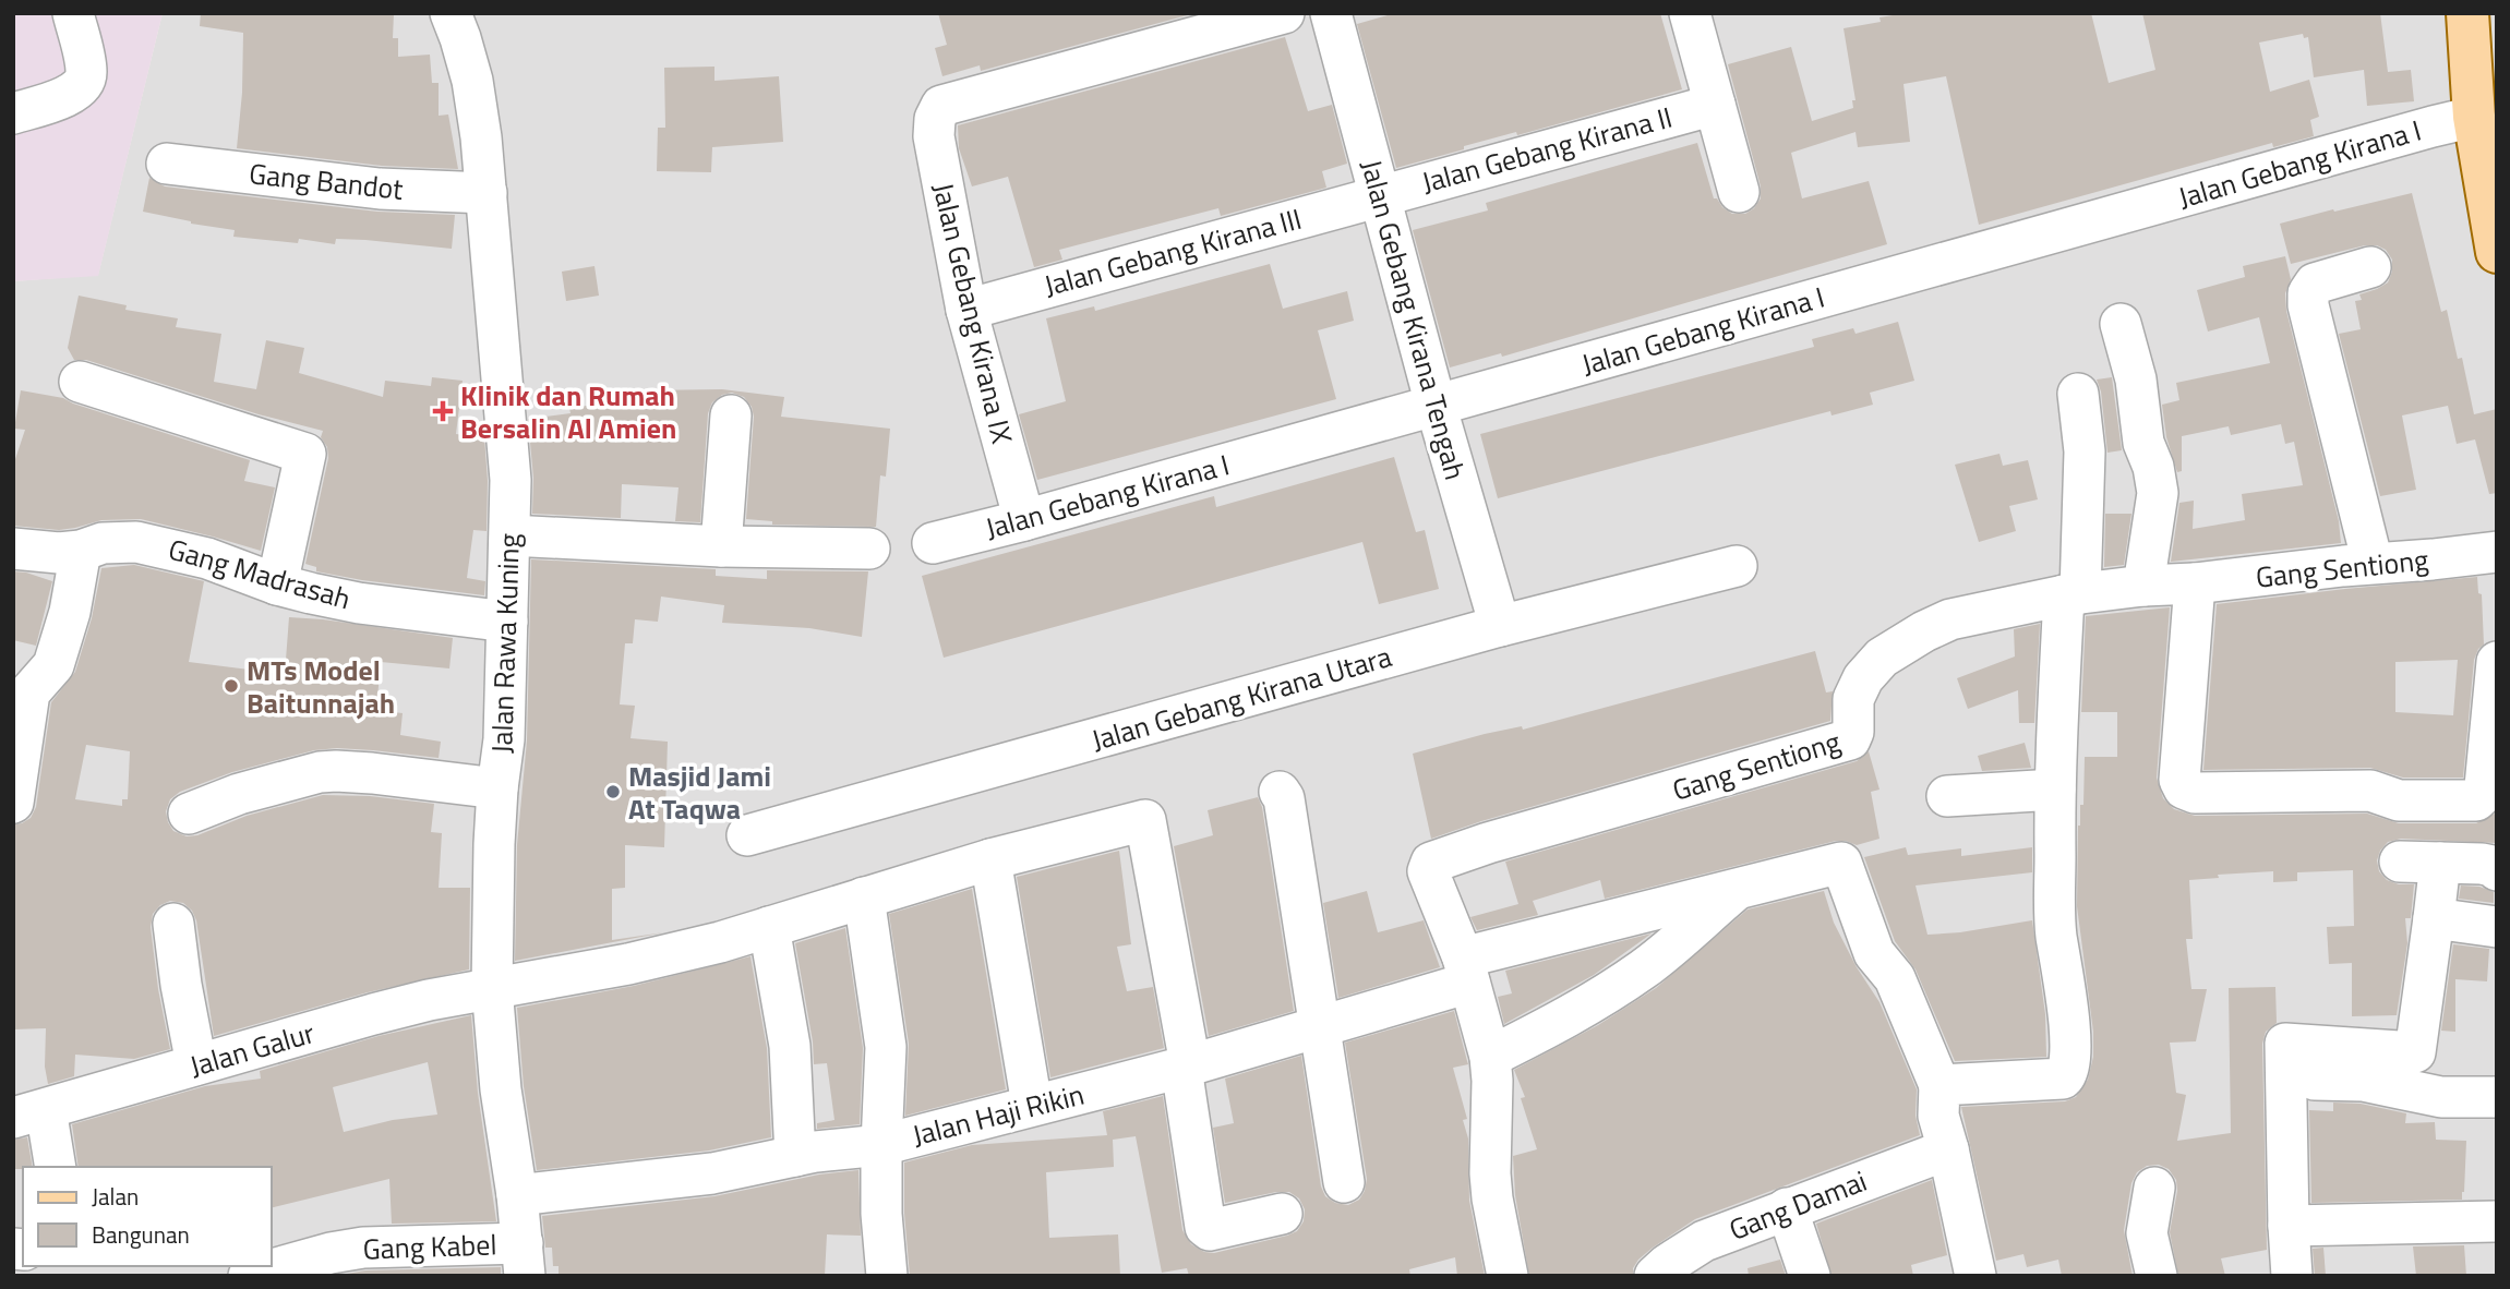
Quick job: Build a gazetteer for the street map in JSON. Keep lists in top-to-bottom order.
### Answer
{
  "streets": {
    "street": [
      "Jalan Gebang Kirana II",
      "Jalan Gebang Kirana I",
      "Gang Bandot",
      "Jalan Gebang Kirana III",
      "Jalan Gebang Kirana IX",
      "Jalan Gebang Kirana Tengah",
      "Gang Sentiong",
      "Gang Madrasah",
      "Jalan Rawa Kuning",
      "Jalan Gebang Kirana Utara",
      "Jalan Galur",
      "Jalan Haji Rikin",
      "Gang Damai",
      "Gang Kabel"
    ]
  },
  "crossings": [
    ["Jalan Gebang Kirana II", "Jalan Gebang Kirana III"],
    ["Jalan Gebang Kirana II", "Jalan Gebang Kirana Tengah"],
    ["Jalan Gebang Kirana I", "Jalan Gebang Kirana IX"],
    ["Jalan Gebang Kirana I", "Jalan Gebang Kirana Tengah"],
    ["Gang Bandot", "Jalan Rawa Kuning"],
    ["Jalan Gebang Kirana III", "Jalan Gebang Kirana IX"],
    ["Jalan Gebang Kirana III", "Jalan Gebang Kirana Tengah"],
    ["Jalan Gebang Kirana Tengah", "Jalan Gebang Kirana Utara"],
    ["Gang Sentiong", "Jalan Haji Rikin"],
    ["Gang Madrasah", "Jalan Rawa Kuning"],
    ["Jalan Rawa Kuning", "Jalan Galur"],
    ["Jalan Rawa Kuning", "Jalan Haji Rikin"],
    ["Jalan Rawa Kuning", "Gang Kabel"],
    ["Jalan Galur", "Jalan Haji Rikin"]
  ],
  "places": {
    "health": ["Klinik dan Rumah Bersalin Al Amien"],
    "other": ["MTs Model Baitunnajah", "Masjid Jami At Taqwa"]
  },
  "legend": ["Jalan", "Bangunan"]
}
